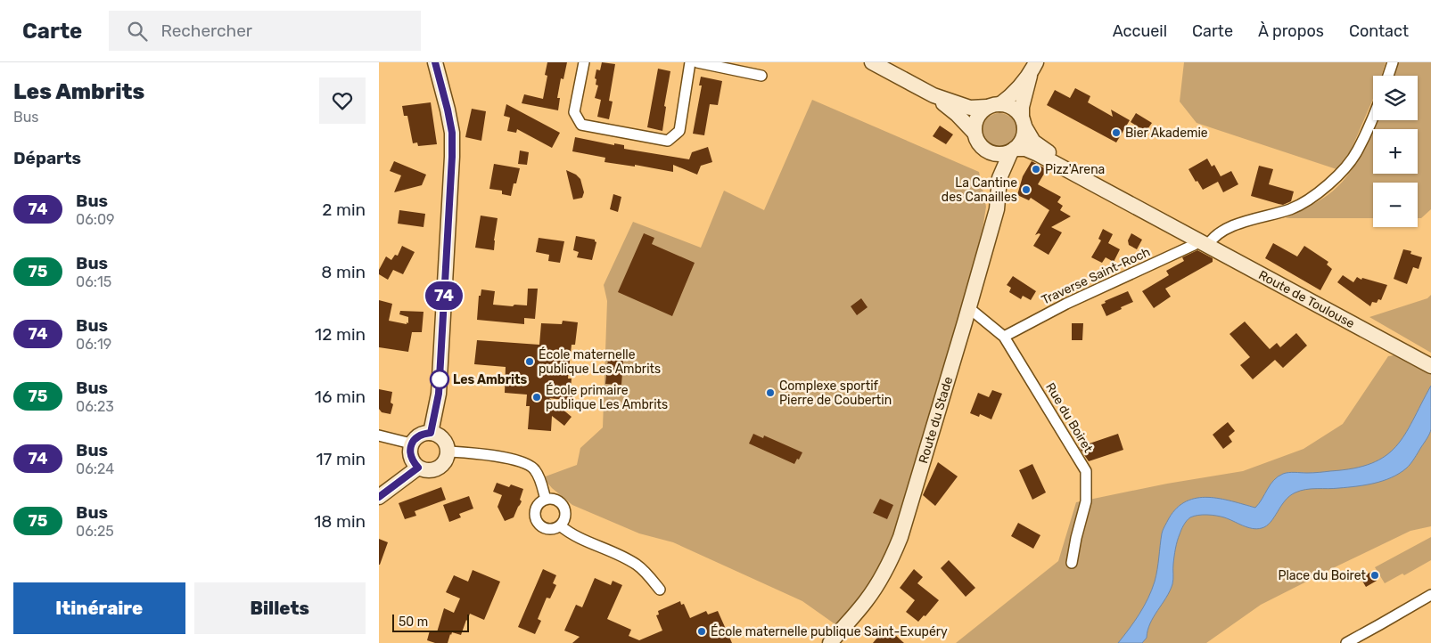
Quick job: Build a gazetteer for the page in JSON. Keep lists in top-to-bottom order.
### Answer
{
  "streets": {
    "main road": ["Route de Toulouse", "Route du Stade"],
    "street": ["Traverse Saint-Roch", "Rue du Boiret"]
  },
  "crossings": [
    ["Traverse Saint-Roch", "Route de Toulouse"],
    ["Traverse Saint-Roch", "Rue du Boiret"],
    ["Route de Toulouse", "Route du Stade"],
    ["Rue du Boiret", "Route du Stade"]
  ],
  "places": [
    "Bier Akademie",
    "Pizz'Arena",
    "La Cantine des Canailles",
    "École maternelle publique Les Ambrits",
    "Les Ambrits",
    "Complexe sportif Pierre de Coubertin",
    "École primaire publique Les Ambrits",
    "Place du Boiret",
    "École maternelle publique Saint-Exupéry"
  ],
  "lines": ["bus line 74"],
  "scale_bar": "50 m",
  "page": {
    "header": "Carte",
    "search": "Rechercher",
    "nav": [
      "Accueil",
      "Carte",
      "À propos",
      "Contact"
    ],
    "heading": [
      ["Les Ambrits", "Bus"],
      "Départs"
    ],
    "on_map": "74",
    "map_buttons": ["+", "−"],
    "list": [
      {
        "mark": "74",
        "name": "Bus",
        "note": "06:09",
        "value": "2 min"
      },
      {
        "mark": "75",
        "name": "Bus",
        "note": "06:15",
        "value": "8 min"
      },
      {
        "mark": "74",
        "name": "Bus",
        "note": "06:19",
        "value": "12 min"
      },
      {
        "mark": "75",
        "name": "Bus",
        "note": "06:23",
        "value": "16 min"
      },
      {
        "mark": "74",
        "name": "Bus",
        "note": "06:24",
        "value": "17 min"
      },
      {
        "mark": "75",
        "name": "Bus",
        "note": "06:25",
        "value": "18 min"
      }
    ],
    "buttons": ["Itinéraire", "Billets"],
    "scale": "50 m"
  }
}
